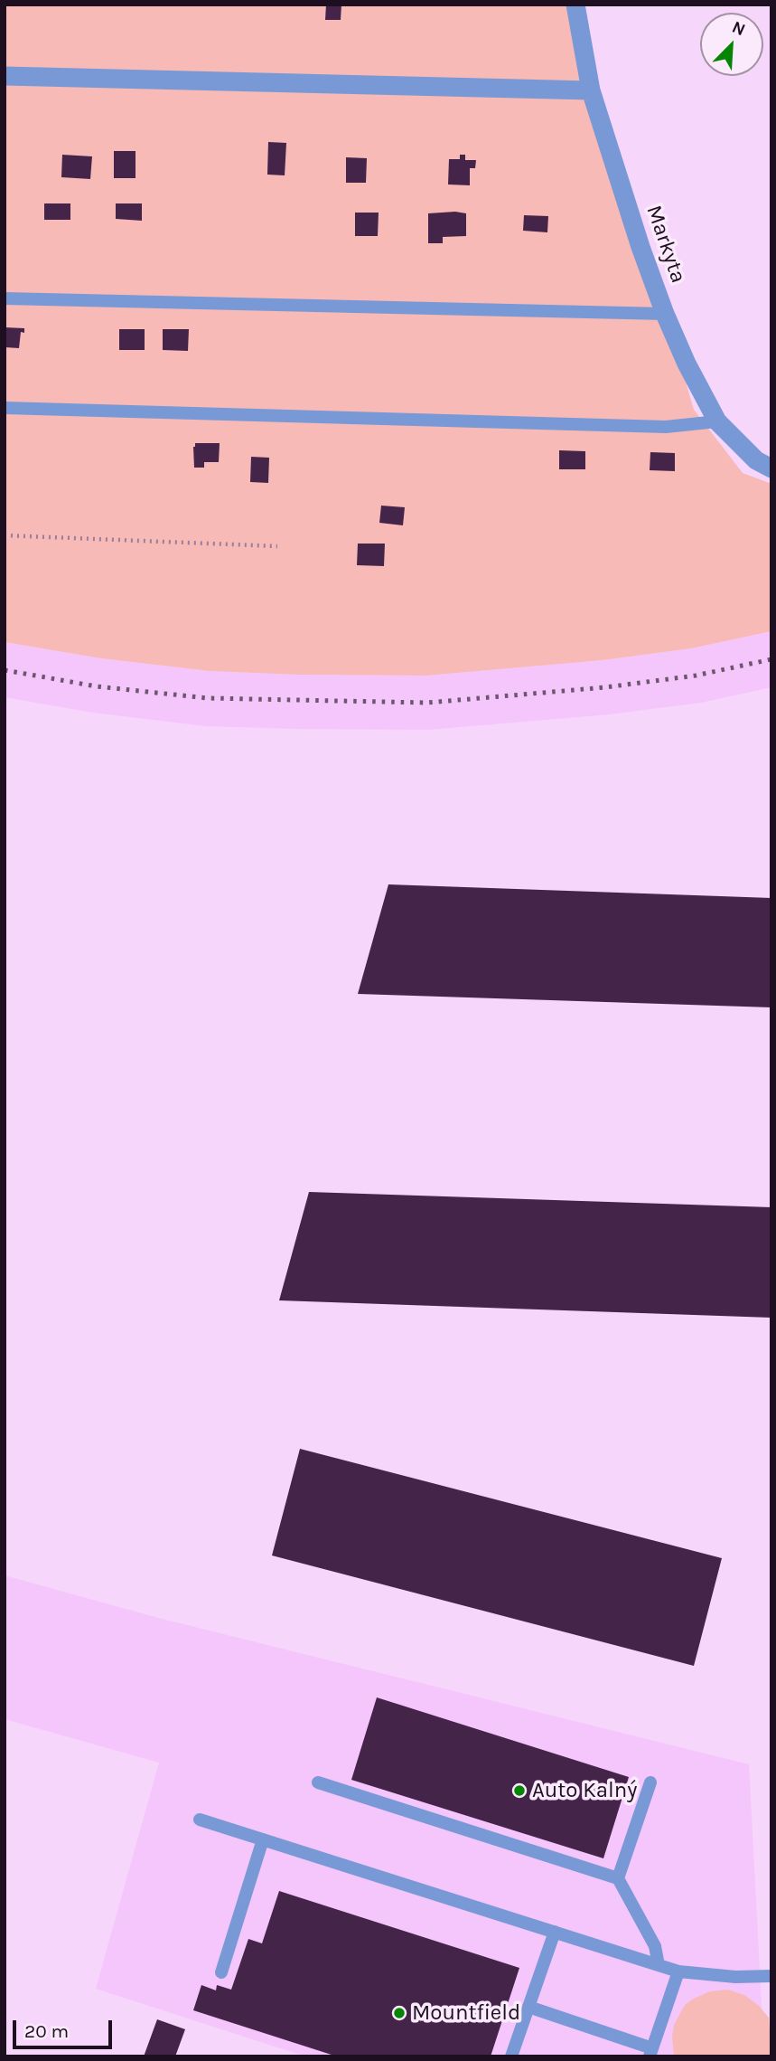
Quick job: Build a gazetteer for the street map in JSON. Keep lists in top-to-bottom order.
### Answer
{
  "streets": {
    "street": ["Markyta"]
  },
  "places": ["Auto Kalný", "Mountfield"],
  "scale_bar": "20 m",
  "north": "top right"
}
